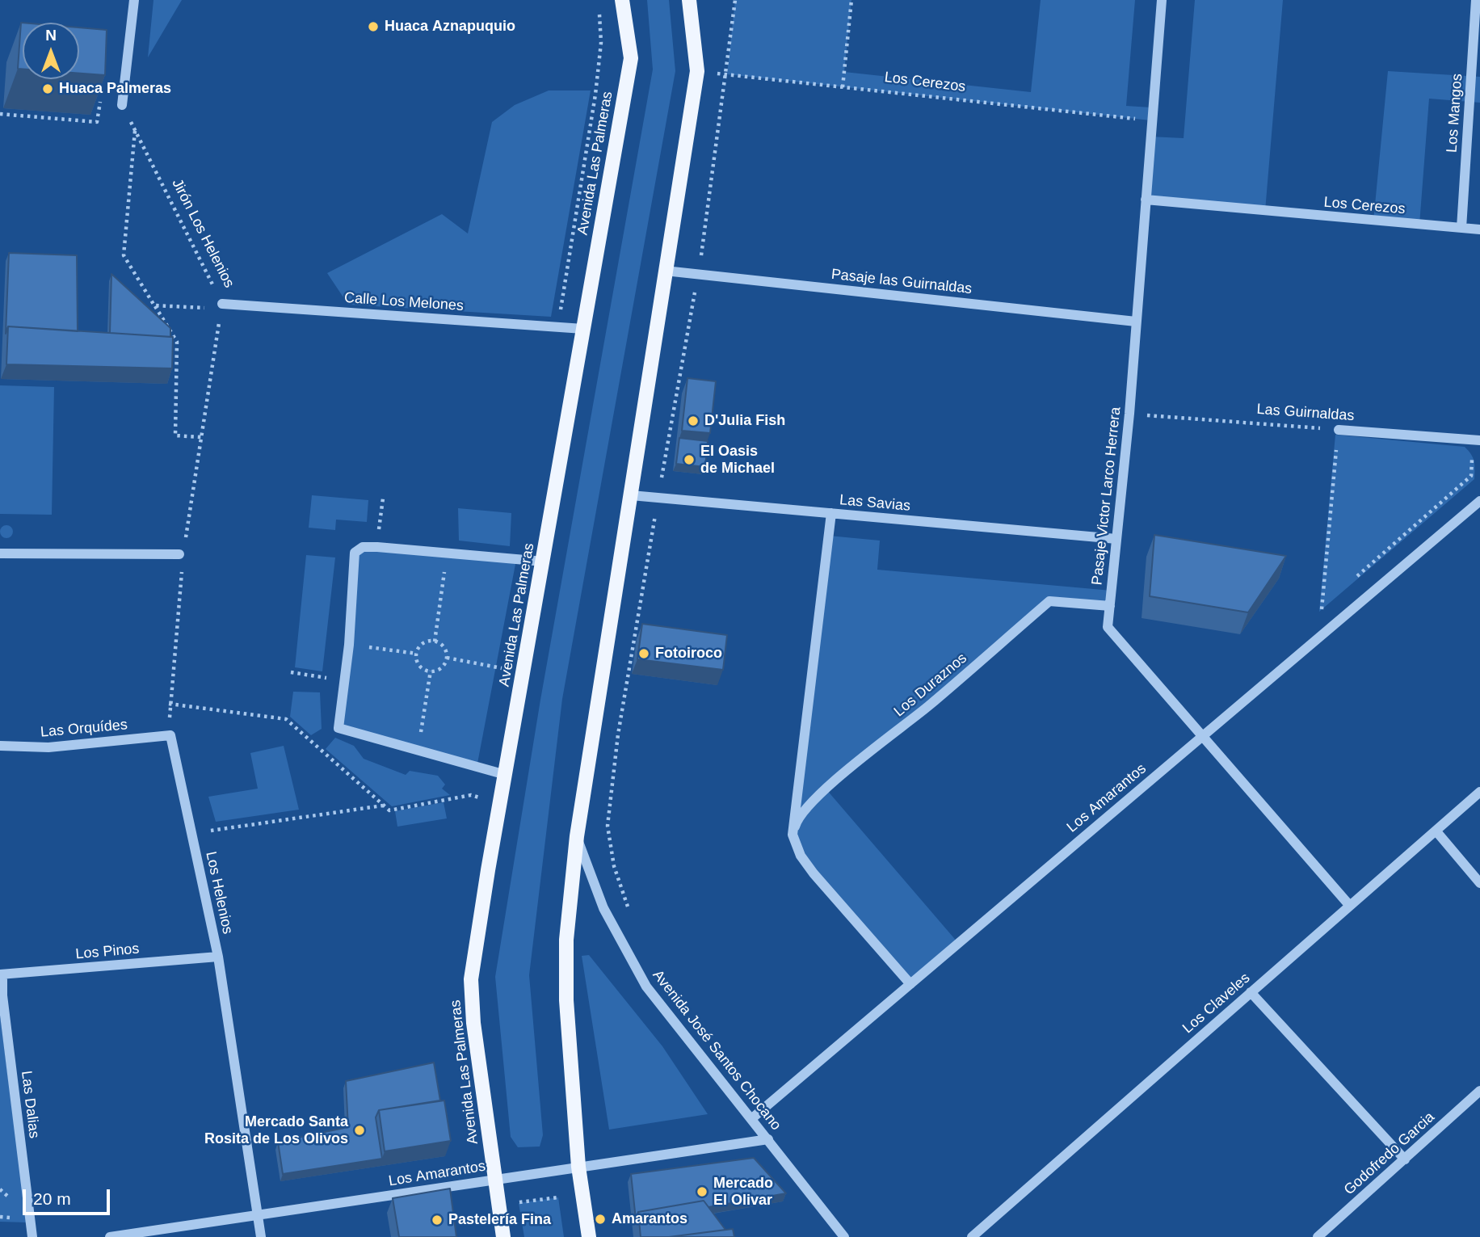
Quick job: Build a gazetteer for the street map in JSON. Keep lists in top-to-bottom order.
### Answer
{
  "streets": {
    "main road": ["Avenida Las Palmeras"],
    "street": [
      "Los Cerezos",
      "Los Mangos",
      "Pasaje las Guirnaldas",
      "Calle Los Melones",
      "Las Guirnaldas",
      "Pasaje Victor Larco Herrera",
      "Las Savias",
      "Los Duraznos",
      "Las Orquídes",
      "Los Amarantos",
      "Los Helenios",
      "Los Pinos",
      "Los Claveles",
      "Avenida José Santos Chocano",
      "Las Dalias",
      "Godofredo Garcia"
    ],
    "path": ["Jirón Los Helenios"]
  },
  "crossings": [
    ["Los Cerezos", "Los Mangos"],
    ["Los Cerezos", "Pasaje Victor Larco Herrera"],
    ["Avenida Las Palmeras", "Calle Los Melones"],
    ["Avenida Las Palmeras", "Los Amarantos"],
    ["Jirón Los Helenios", "Calle Los Melones"],
    ["Pasaje las Guirnaldas", "Pasaje Victor Larco Herrera"],
    ["Las Guirnaldas", "Pasaje Victor Larco Herrera"],
    ["Pasaje Victor Larco Herrera", "Las Savias"],
    ["Pasaje Victor Larco Herrera", "Los Duraznos"],
    ["Pasaje Victor Larco Herrera", "Los Amarantos"],
    ["Pasaje Victor Larco Herrera", "Los Claveles"],
    ["Las Orquídes", "Los Helenios"],
    ["Los Amarantos", "Los Helenios"],
    ["Los Amarantos", "Avenida José Santos Chocano"],
    ["Los Helenios", "Los Pinos"],
    ["Los Pinos", "Las Dalias"]
  ],
  "places": [
    "Huaca Aznapuquio",
    "Huaca Palmeras",
    "D'Julia Fish",
    "El Oasis de Michael",
    "Fotoiroco",
    "Mercado Santa Rosita de Los Olivos",
    "Mercado El Olivar",
    "Amarantos",
    "Pastelería Fina"
  ],
  "scale_bar": "20 m",
  "north": "top"
}
